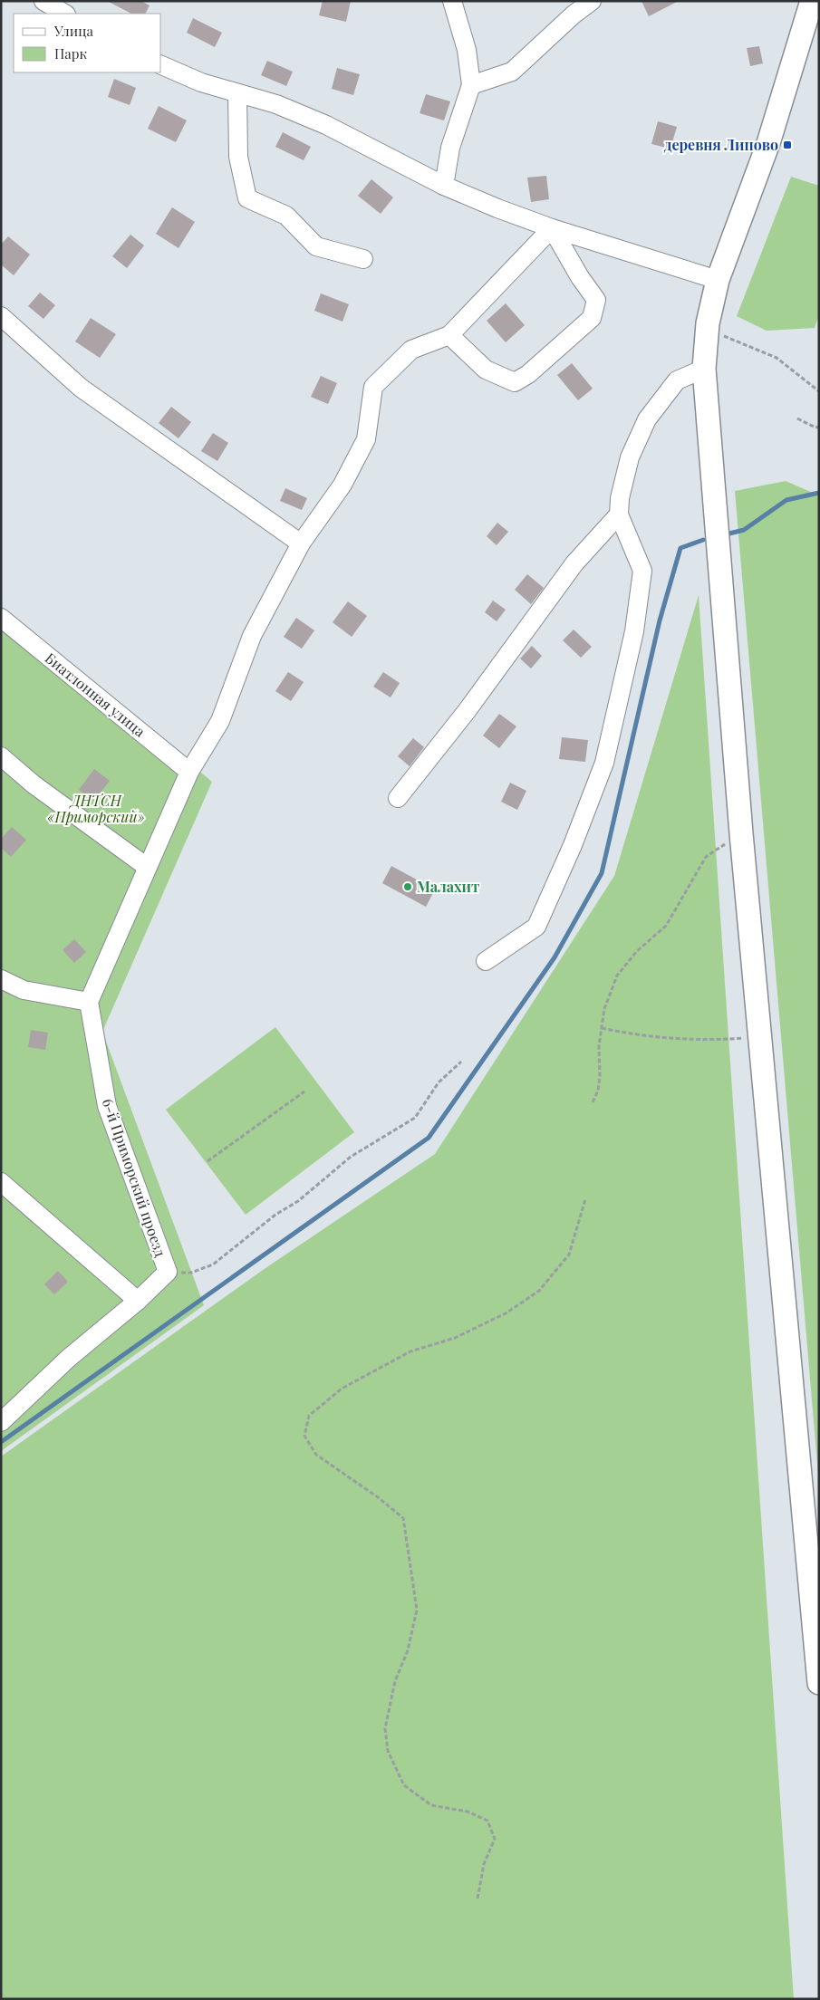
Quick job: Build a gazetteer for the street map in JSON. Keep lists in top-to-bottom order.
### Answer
{
  "streets": {
    "street": ["Биатлонная улица", "6-й Приморский проезд"]
  },
  "parks": ["ДНТСН «Приморский»"],
  "places": {
    "transit": ["деревня Липово"],
    "other": ["Малахит"]
  },
  "legend": ["Улица", "Парк"]
}
